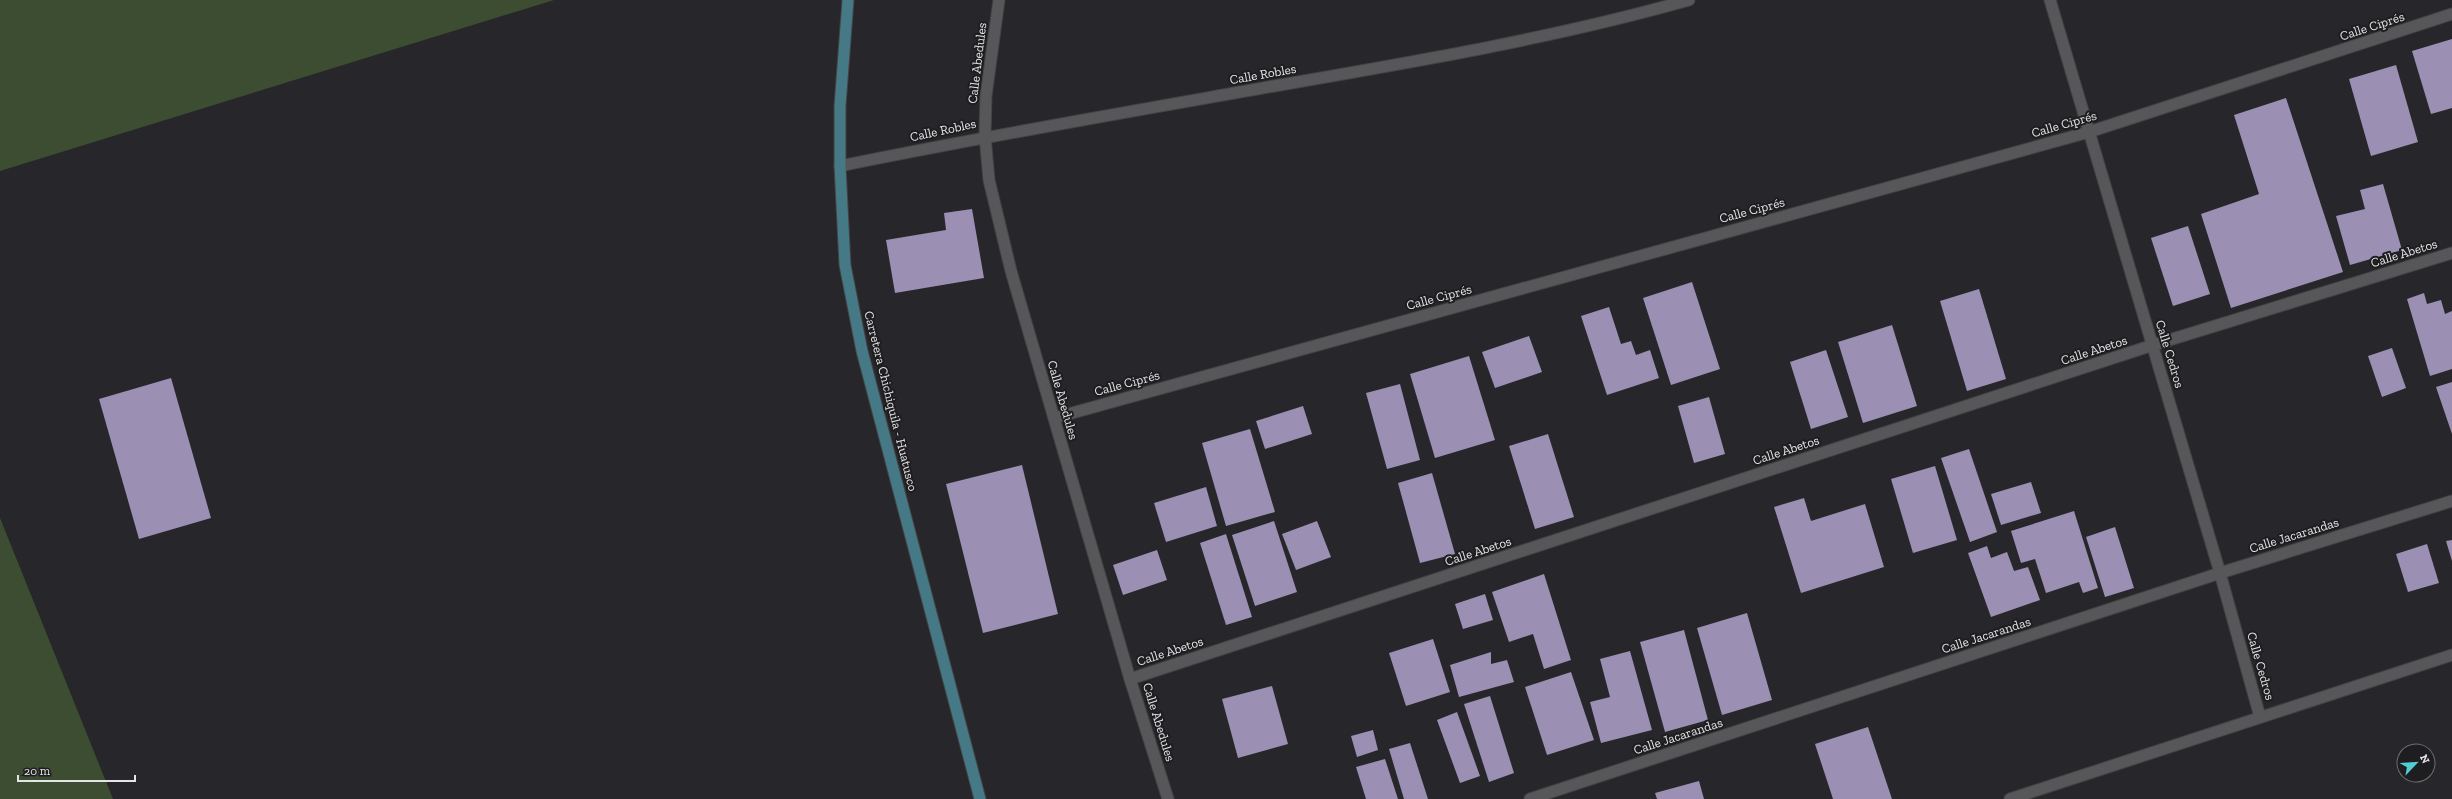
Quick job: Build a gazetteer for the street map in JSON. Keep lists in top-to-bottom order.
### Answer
{
  "streets": {
    "main road": ["Carretera Chichiquila - Huatusco"],
    "street": [
      "Calle Ciprés",
      "Calle Abedules",
      "Calle Robles",
      "Calle Abetos",
      "Calle Cedros",
      "Calle Jacarandas"
    ]
  },
  "crossings": [
    ["Calle Ciprés", "Calle Abedules"],
    ["Calle Ciprés", "Calle Cedros"],
    ["Calle Abedules", "Calle Robles"],
    ["Calle Abedules", "Calle Abetos"],
    ["Calle Robles", "Carretera Chichiquila - Huatusco"],
    ["Calle Abetos", "Calle Cedros"],
    ["Calle Cedros", "Calle Jacarandas"]
  ],
  "scale_bar": "20 m",
  "north": "top right"
}
